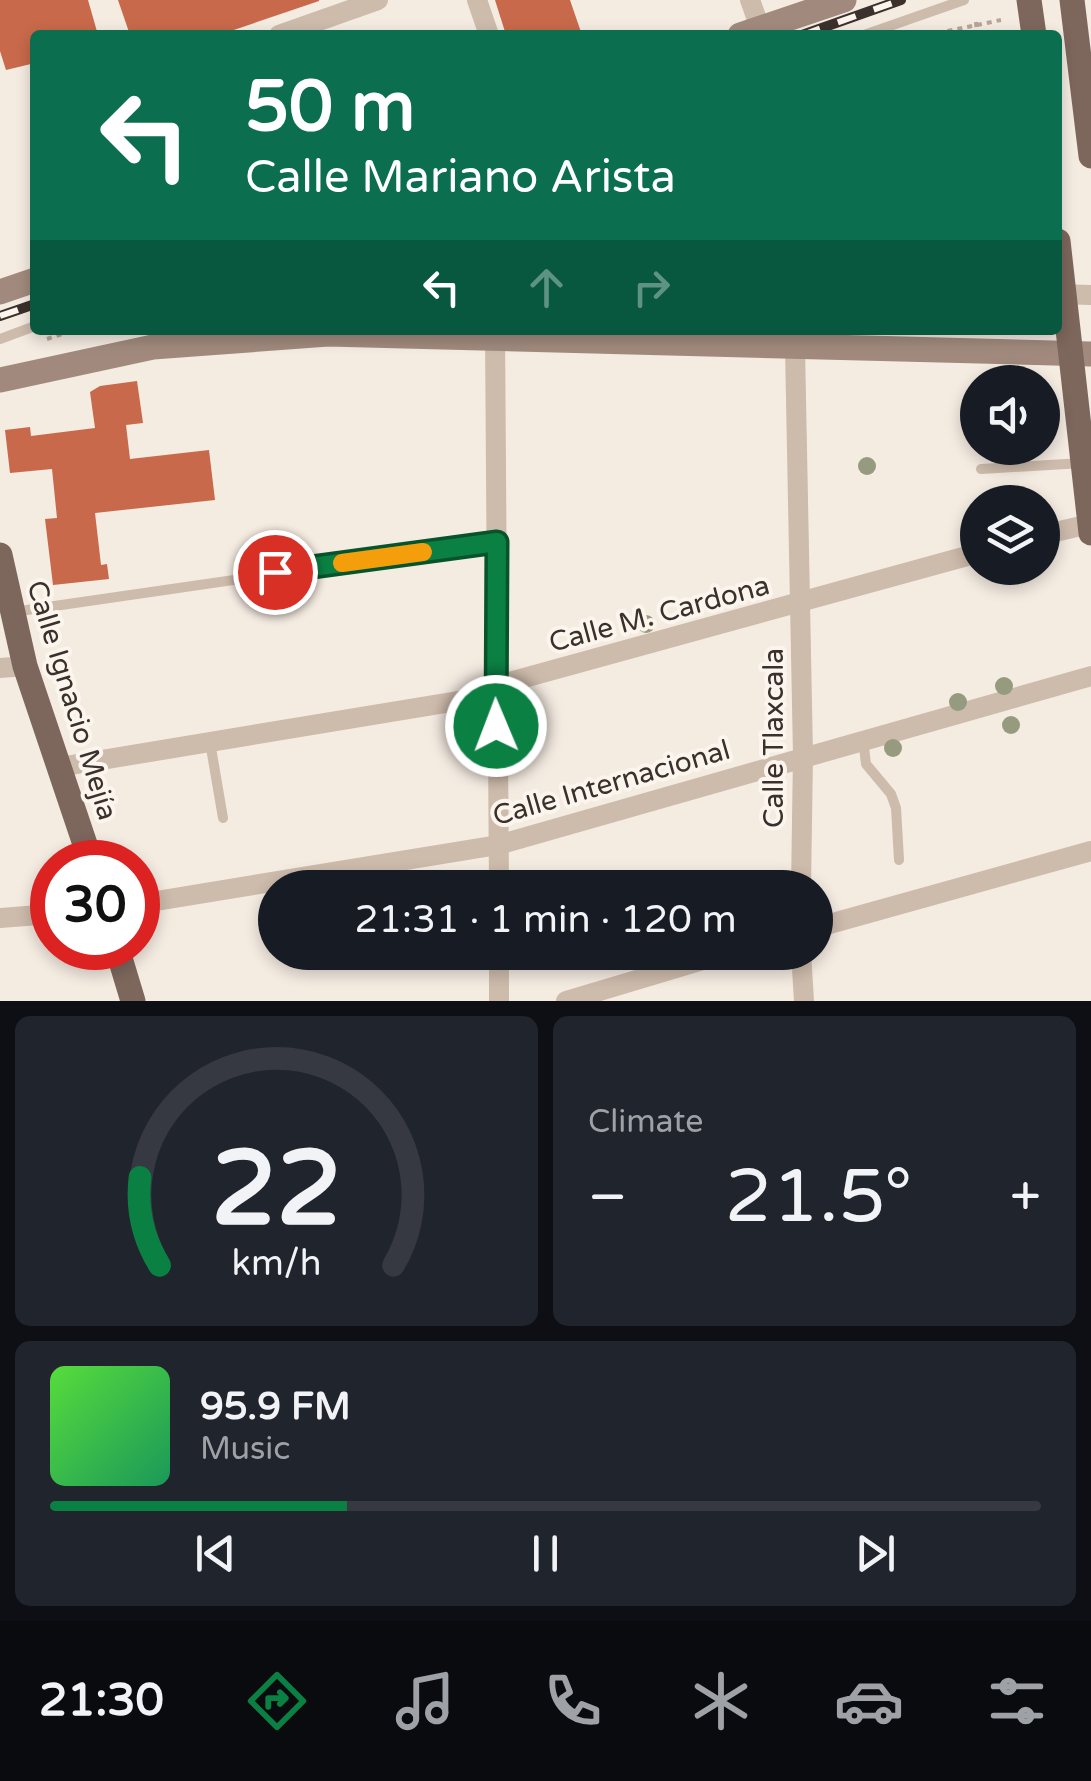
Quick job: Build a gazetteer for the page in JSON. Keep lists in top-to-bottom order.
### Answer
{
  "streets": {
    "main road": ["Calle Ignacio Mejía"],
    "street": ["Calle M. Cardona", "Calle Tlaxcala", "Calle Internacional"]
  },
  "crossings": [
    ["Calle M. Cardona", "Calle Ignacio Mejía"],
    ["Calle M. Cardona", "Calle Tlaxcala"],
    ["Calle Tlaxcala", "Calle Internacional"]
  ],
  "page": {
    "turn": ["50 m", "Calle Mariano Arista"],
    "limit": "30",
    "trip": "21:31 · 1 min · 120 m",
    "tile": "Climate",
    "heat": ["−", "21.5°", "+"],
    "song": ["95.9 FM", "Music"],
    "tabs": "21:30",
    "gauge": ["22", "km/h"]
  }
}
